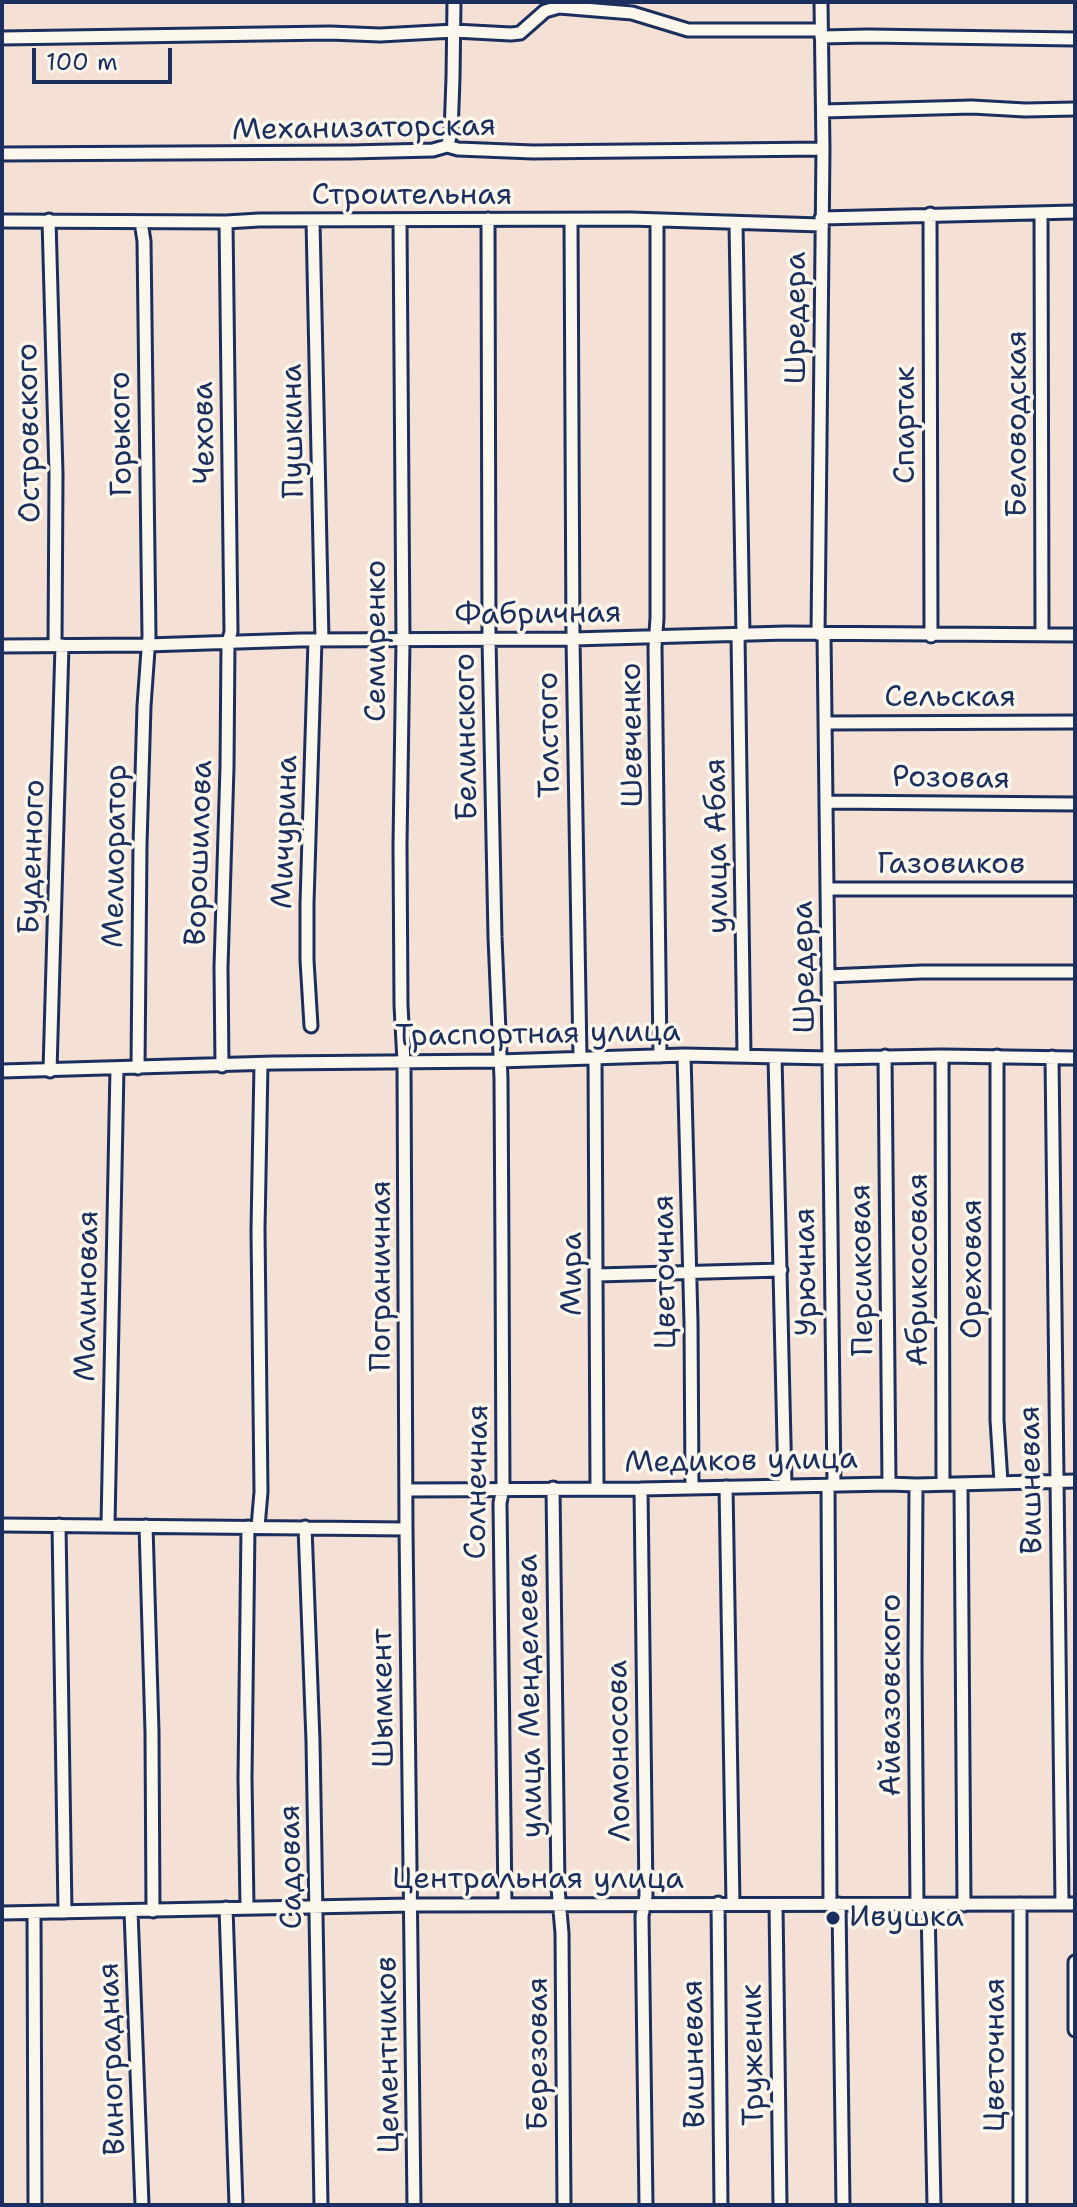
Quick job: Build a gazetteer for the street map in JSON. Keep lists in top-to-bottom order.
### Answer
{
  "streets": {
    "street": [
      "Механизаторская",
      "Строительная",
      "Шредера",
      "Беловодская",
      "Спартак",
      "Пушкина",
      "Островского",
      "Чехова",
      "Горького",
      "Фабричная",
      "Семиренко",
      "Сельская",
      "Толстого",
      "Шевченко",
      "Белинского",
      "Розовая",
      "Мичурина",
      "улица Абая",
      "Ворошилова",
      "Мелиоратор",
      "Буденного",
      "Газовиков",
      "Траспортная улица",
      "Ореховая",
      "Персиковая",
      "Абрикосовая",
      "Цветочная",
      "Урючная",
      "Мира",
      "Пограничная",
      "Малиновая",
      "Медиков улица",
      "Вишневая",
      "Солнечная",
      "Айвазовского",
      "улица Менделеева",
      "Шымкент",
      "Ломоносова",
      "Садовая",
      "Центральная улица",
      "Березовая",
      "Цементников",
      "Труженик",
      "Виноградная"
    ]
  },
  "crossings": [
    ["Механизаторская", "Шредера"],
    ["Строительная", "Шредера"],
    ["Строительная", "Беловодская"],
    ["Строительная", "Спартак"],
    ["Строительная", "Пушкина"],
    ["Строительная", "Островского"],
    ["Строительная", "Чехова"],
    ["Строительная", "Горького"],
    ["Строительная", "Семиренко"],
    ["Строительная", "Толстого"],
    ["Строительная", "Шевченко"],
    ["Строительная", "Белинского"],
    ["Строительная", "улица Абая"],
    ["Шредера", "Фабричная"],
    ["Шредера", "Сельская"],
    ["Шредера", "Розовая"],
    ["Шредера", "Газовиков"],
    ["Шредера", "Траспортная улица"],
    ["Шредера", "Урючная"],
    ["Беловодская", "Фабричная"],
    ["Спартак", "Фабричная"],
    ["Пушкина", "Фабричная"],
    ["Пушкина", "Мичурина"],
    ["Островского", "Фабричная"],
    ["Островского", "Буденного"],
    ["Чехова", "Фабричная"],
    ["Чехова", "Ворошилова"],
    ["Горького", "Фабричная"],
    ["Горького", "Мелиоратор"],
    ["Фабричная", "Семиренко"],
    ["Фабричная", "Толстого"],
    ["Фабричная", "Шевченко"],
    ["Фабричная", "Белинского"],
    ["Фабричная", "Мичурина"],
    ["Фабричная", "улица Абая"],
    ["Фабричная", "Ворошилова"],
    ["Фабричная", "Мелиоратор"],
    ["Фабричная", "Буденного"],
    ["Семиренко", "Траспортная улица"],
    ["Семиренко", "Пограничная"],
    ["Толстого", "Траспортная улица"],
    ["Шевченко", "Траспортная улица"],
    ["Белинского", "Траспортная улица"],
    ["Белинского", "Солнечная"],
    ["улица Абая", "Траспортная улица"],
    ["Ворошилова", "Траспортная улица"],
    ["Мелиоратор", "Траспортная улица"],
    ["Буденного", "Траспортная улица"],
    ["Траспортная улица", "Ореховая"],
    ["Траспортная улица", "Персиковая"],
    ["Траспортная улица", "Абрикосовая"],
    ["Траспортная улица", "Цветочная"],
    ["Траспортная улица", "Урючная"],
    ["Траспортная улица", "Мира"],
    ["Траспортная улица", "Пограничная"],
    ["Траспортная улица", "Малиновая"],
    ["Траспортная улица", "Вишневая"],
    ["Траспортная улица", "Солнечная"],
    ["Ореховая", "Медиков улица"],
    ["Персиковая", "Медиков улица"],
    ["Абрикосовая", "Медиков улица"],
    ["Цветочная", "Медиков улица"],
    ["Цветочная", "Центральная улица"],
    ["Урючная", "Медиков улица"],
    ["Мира", "Медиков улица"],
    ["Пограничная", "Медиков улица"],
    ["Пограничная", "Шымкент"],
    ["Медиков улица", "Вишневая"],
    ["Медиков улица", "Солнечная"],
    ["Медиков улица", "Айвазовского"],
    ["Медиков улица", "улица Менделеева"],
    ["Медиков улица", "Шымкент"],
    ["Медиков улица", "Ломоносова"],
    ["Вишневая", "Центральная улица"],
    ["Солнечная", "Центральная улица"],
    ["Айвазовского", "Центральная улица"],
    ["улица Менделеева", "Центральная улица"],
    ["улица Менделеева", "Березовая"],
    ["Шымкент", "Центральная улица"],
    ["Шымкент", "Цементников"],
    ["Ломоносова", "Центральная улица"],
    ["Садовая", "Центральная улица"],
    ["Центральная улица", "Березовая"],
    ["Центральная улица", "Цементников"],
    ["Центральная улица", "Труженик"],
    ["Центральная улица", "Виноградная"]
  ],
  "places": ["Ивушка"],
  "scale_bar": "100 m"
}
